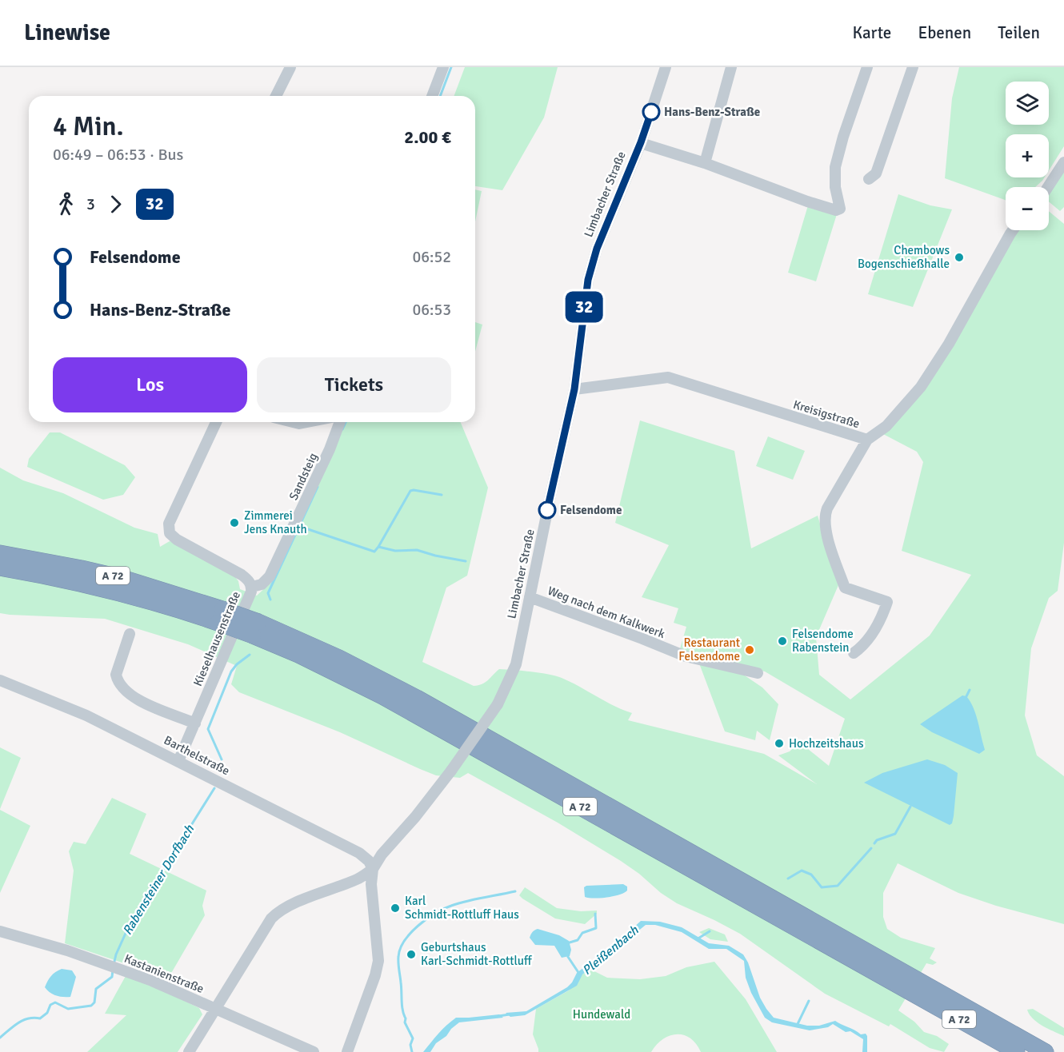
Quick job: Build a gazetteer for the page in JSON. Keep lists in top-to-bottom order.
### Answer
{
  "streets": {
    "highway": ["A 72"],
    "street": [
      "Limbacher Straße",
      "Kreisigstraße",
      "Sandsteig",
      "Weg nach dem Kalkwerk",
      "Kieselhausenstraße",
      "Barthelstraße",
      "Kastanienstraße"
    ]
  },
  "crossings": [
    ["Limbacher Straße", "Kreisigstraße"],
    ["Limbacher Straße", "Weg nach dem Kalkwerk"],
    ["Limbacher Straße", "Barthelstraße"],
    ["Sandsteig", "Kieselhausenstraße"],
    ["Kieselhausenstraße", "Barthelstraße"]
  ],
  "water": ["Rabensteiner Dorfbach", "Pleißenbach"],
  "parks": ["Hundewald"],
  "places": [
    "Hans-Benz-Straße",
    "Chembows Bogenschießhalle",
    "Felsendome",
    "Zimmerei Jens Knauth",
    "Felsendome Rabenstein",
    "Restaurant Felsendome",
    "Hochzeitshaus",
    "Karl Schmidt-Rottluff Haus",
    "Geburtshaus Karl-Schmidt-Rottluff"
  ],
  "lines": ["bus line 32"],
  "page": {
    "header": "Linewise",
    "nav": ["Karte", "Ebenen", "Teilen"],
    "on_map": "32",
    "map_buttons": ["+", "−"],
    "heading": ["4 Min.", "06:49 – 06:53 · Bus", "2.00 €"],
    "legs": ["3", "32"],
    "list": [
      {
        "name": "Felsendome",
        "value": "06:52"
      },
      {
        "name": "Hans-Benz-Straße",
        "value": "06:53"
      }
    ],
    "buttons": ["Los", "Tickets"]
  }
}
